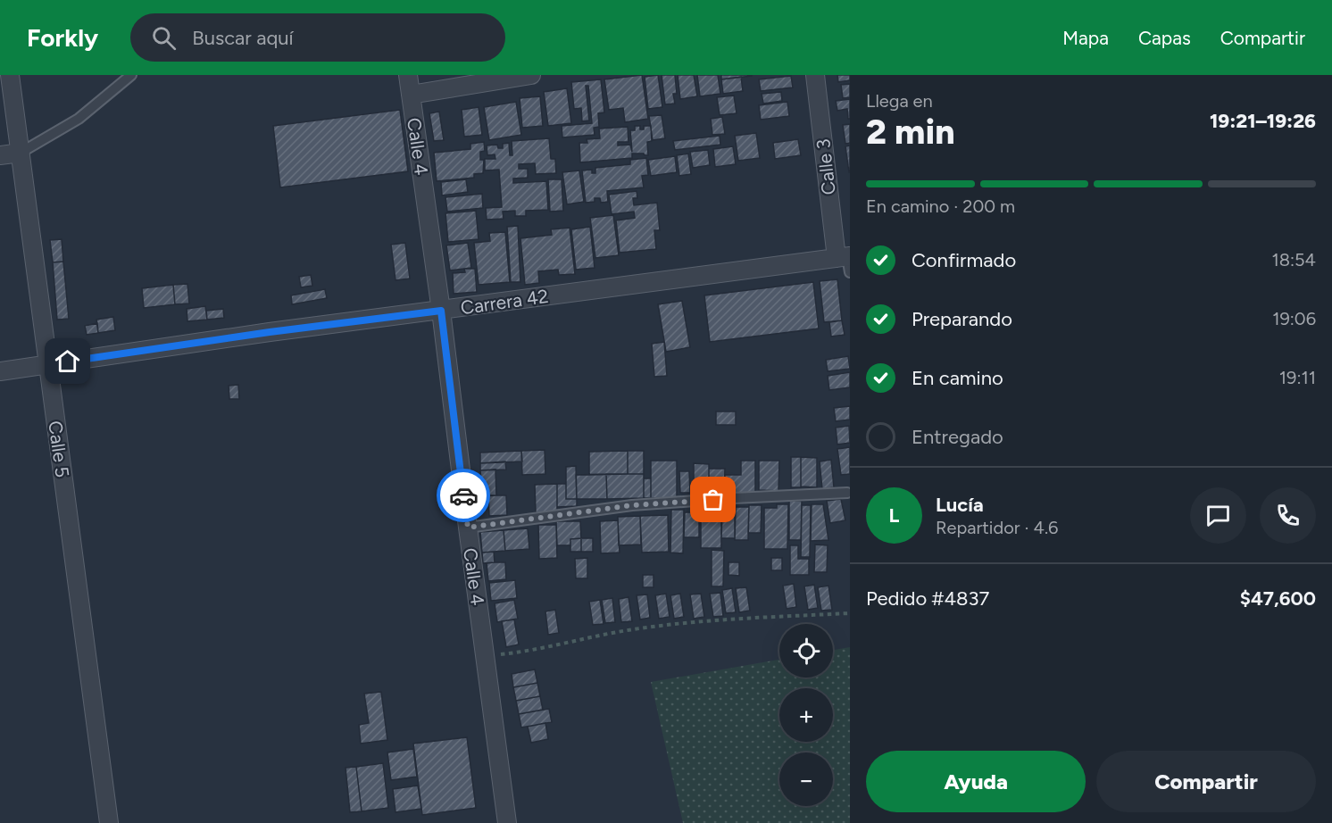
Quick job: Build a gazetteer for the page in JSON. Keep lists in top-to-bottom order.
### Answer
{
  "streets": {
    "street": [
      "Calle 4",
      "Calle 3",
      "Carrera 42",
      "Calle 5"
    ]
  },
  "crossings": [
    ["Calle 4", "Carrera 42"],
    ["Calle 3", "Carrera 42"],
    ["Carrera 42", "Calle 5"]
  ],
  "page": {
    "header": "Forkly",
    "search": "Buscar aquí",
    "nav": ["Mapa", "Capas", "Compartir"],
    "heading": ["2 min", "Llega en", "19:21–19:26"],
    "panel": [
      "Lucía",
      "Repartidor · 4.6",
      "Pedido #4837",
      "$47,600"
    ],
    "bar": "En camino · 200 m",
    "list": [
      ["Confirmado", "18:54"],
      ["Preparando", "19:06"],
      ["En camino", "19:11"],
      "Entregado"
    ],
    "round": "L",
    "map_buttons": ["+", "−"],
    "buttons": ["Ayuda", "Compartir"]
  }
}
